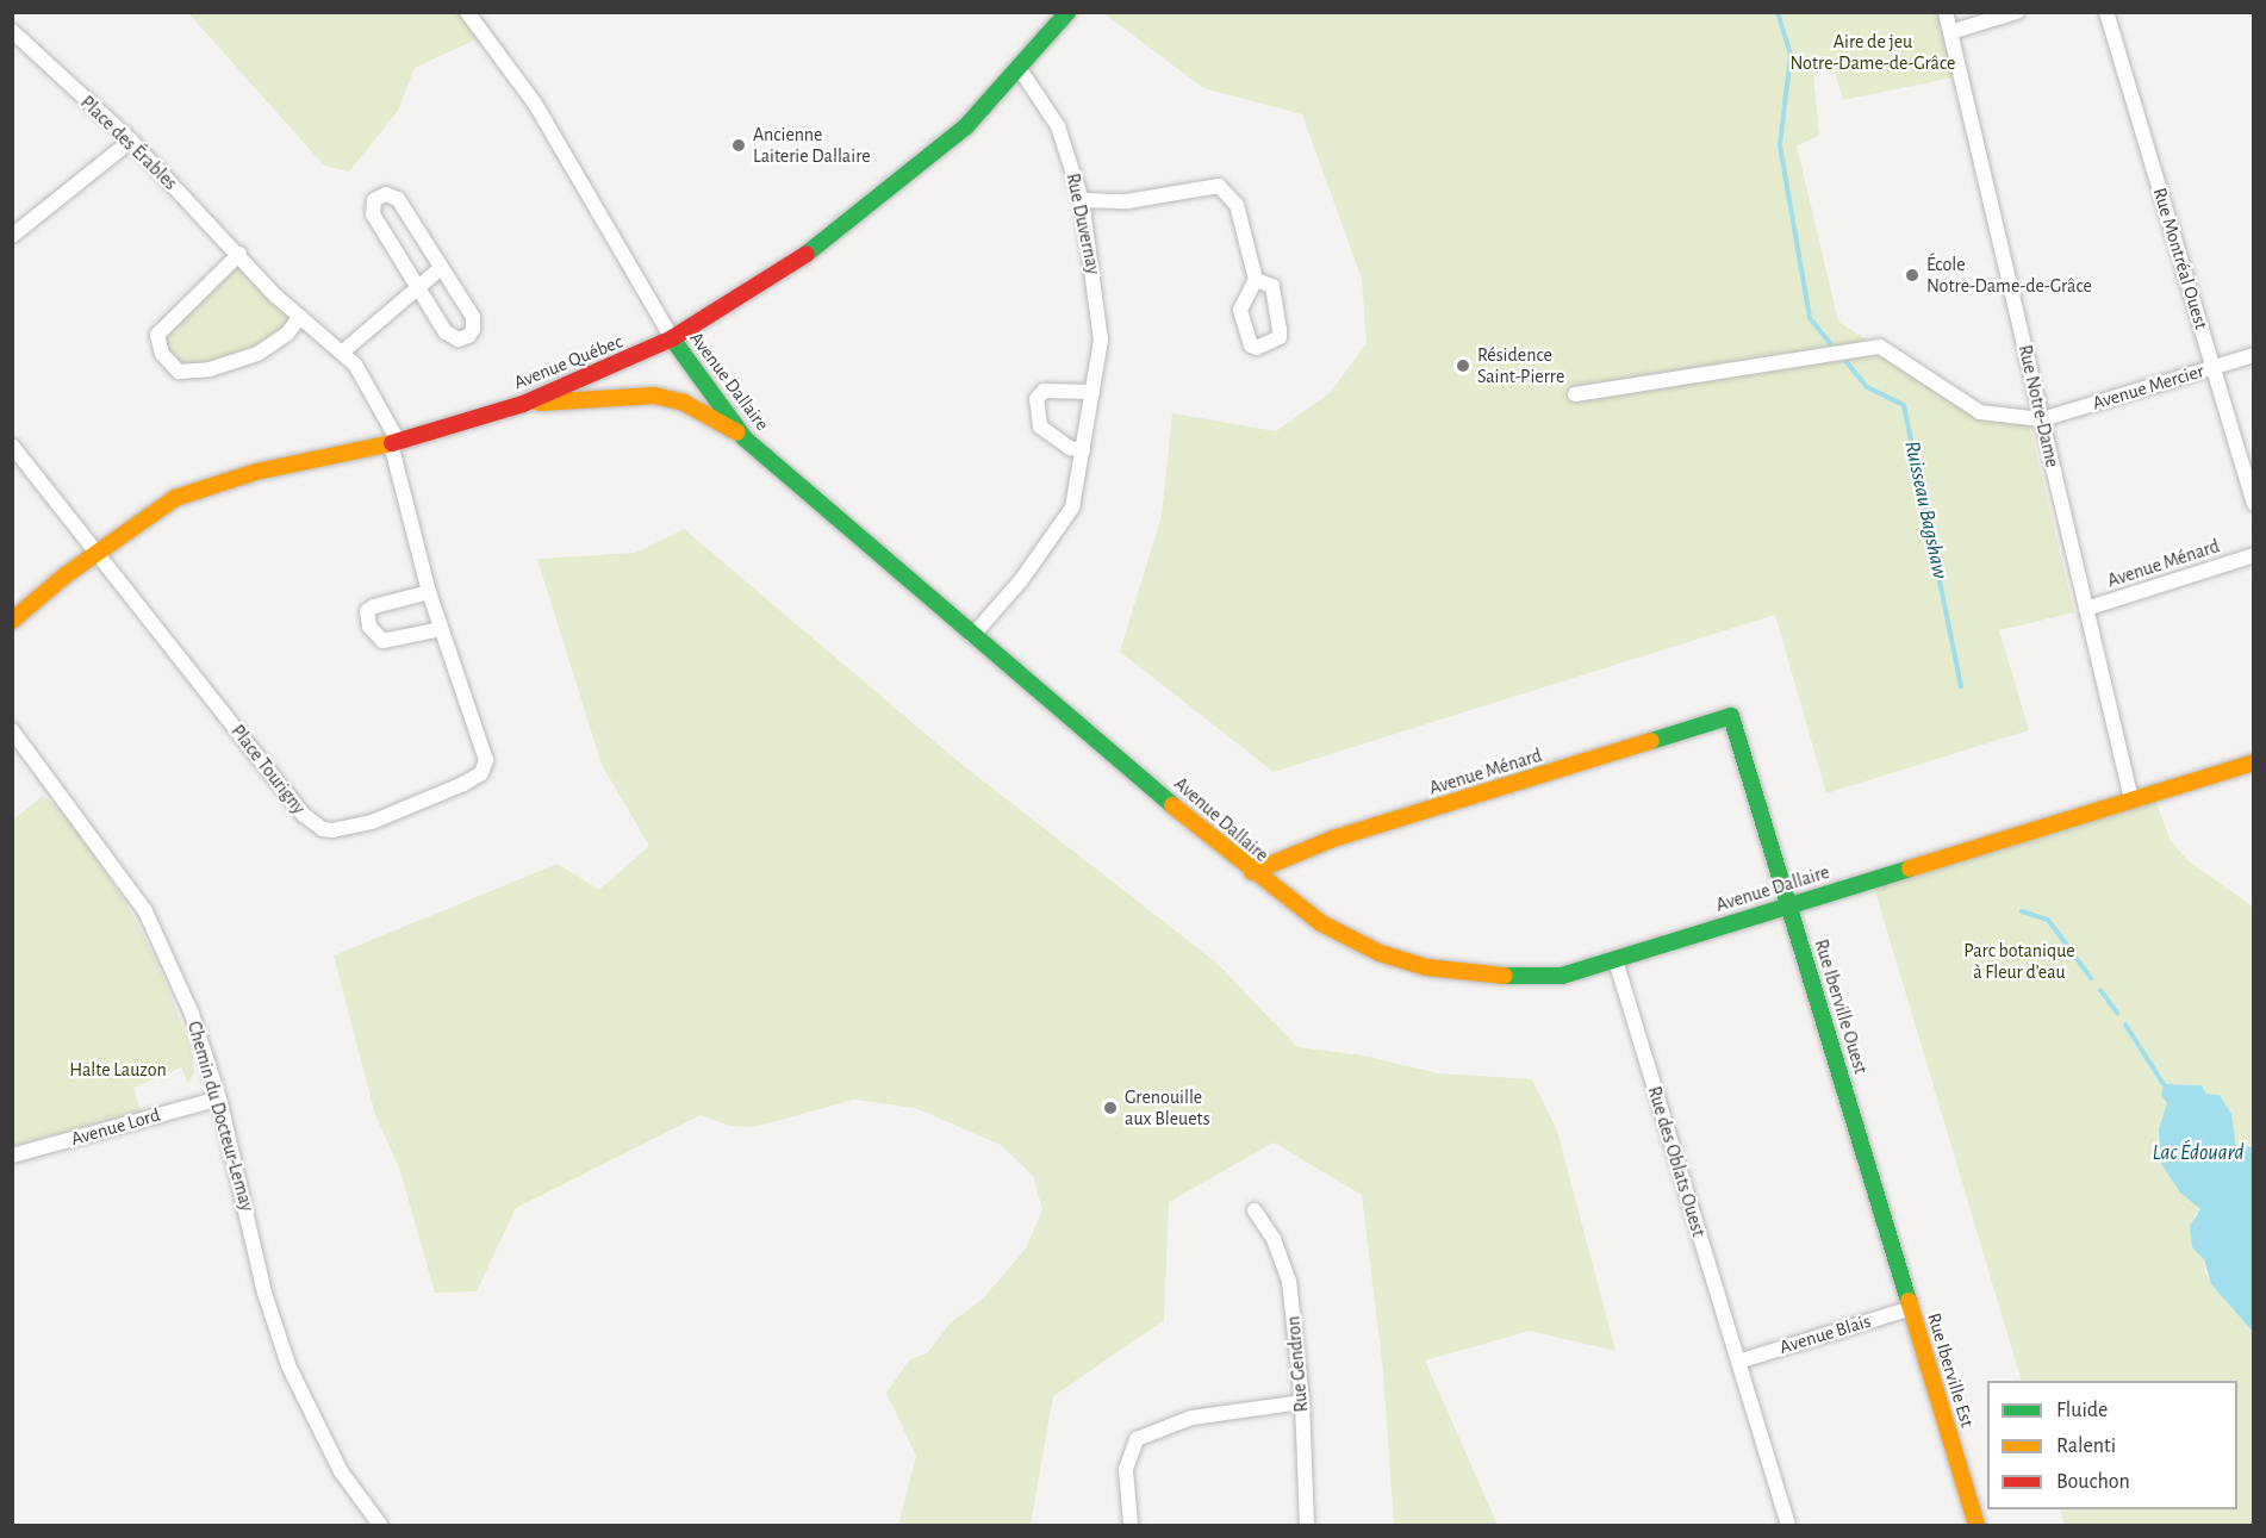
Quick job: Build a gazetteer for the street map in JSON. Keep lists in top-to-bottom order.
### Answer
{
  "streets": {
    "street": [
      "Place des Érables",
      "Rue Duvernay",
      "Rue Montréal Ouest",
      "Avenue Québec",
      "Avenue Dallaire",
      "Avenue Mercier",
      "Rue Notre-Dame",
      "Avenue Ménard",
      "Place Tourigny",
      "Rue Iberville Ouest",
      "Chemin du Docteur-Lemay",
      "Avenue Lord",
      "Rue des Oblats Ouest",
      "Avenue Blais",
      "Rue Gendron",
      "Rue Iberville Est"
    ]
  },
  "crossings": [
    ["Place des Érables", "Avenue Québec"],
    ["Place des Érables", "Place Tourigny"],
    ["Rue Duvernay", "Avenue Québec"],
    ["Rue Duvernay", "Avenue Dallaire"],
    ["Rue Montréal Ouest", "Avenue Mercier"],
    ["Avenue Québec", "Avenue Dallaire"],
    ["Avenue Québec", "Place Tourigny"],
    ["Avenue Dallaire", "Rue Notre-Dame"],
    ["Avenue Dallaire", "Avenue Ménard"],
    ["Avenue Dallaire", "Rue Iberville Ouest"],
    ["Avenue Dallaire", "Rue des Oblats Ouest"],
    ["Avenue Mercier", "Rue Notre-Dame"],
    ["Rue Notre-Dame", "Avenue Ménard"],
    ["Avenue Ménard", "Rue Iberville Ouest"],
    ["Rue Iberville Ouest", "Avenue Blais"],
    ["Rue Iberville Ouest", "Rue Iberville Est"],
    ["Chemin du Docteur-Lemay", "Avenue Lord"],
    ["Rue des Oblats Ouest", "Avenue Blais"],
    ["Avenue Blais", "Rue Iberville Est"]
  ],
  "water": ["Ruisseau Bagshaw", "Lac Édouard"],
  "parks": ["Aire de jeu Notre-Dame-de-Grâce", "Parc botanique à Fleur d'eau", "Halte Lauzon"],
  "places": [
    "Ancienne Laiterie Dallaire",
    "École Notre-Dame-de-Grâce",
    "Résidence Saint-Pierre",
    "Grenouille aux Bleuets"
  ],
  "legend": ["Fluide", "Ralenti", "Bouchon"]
}
